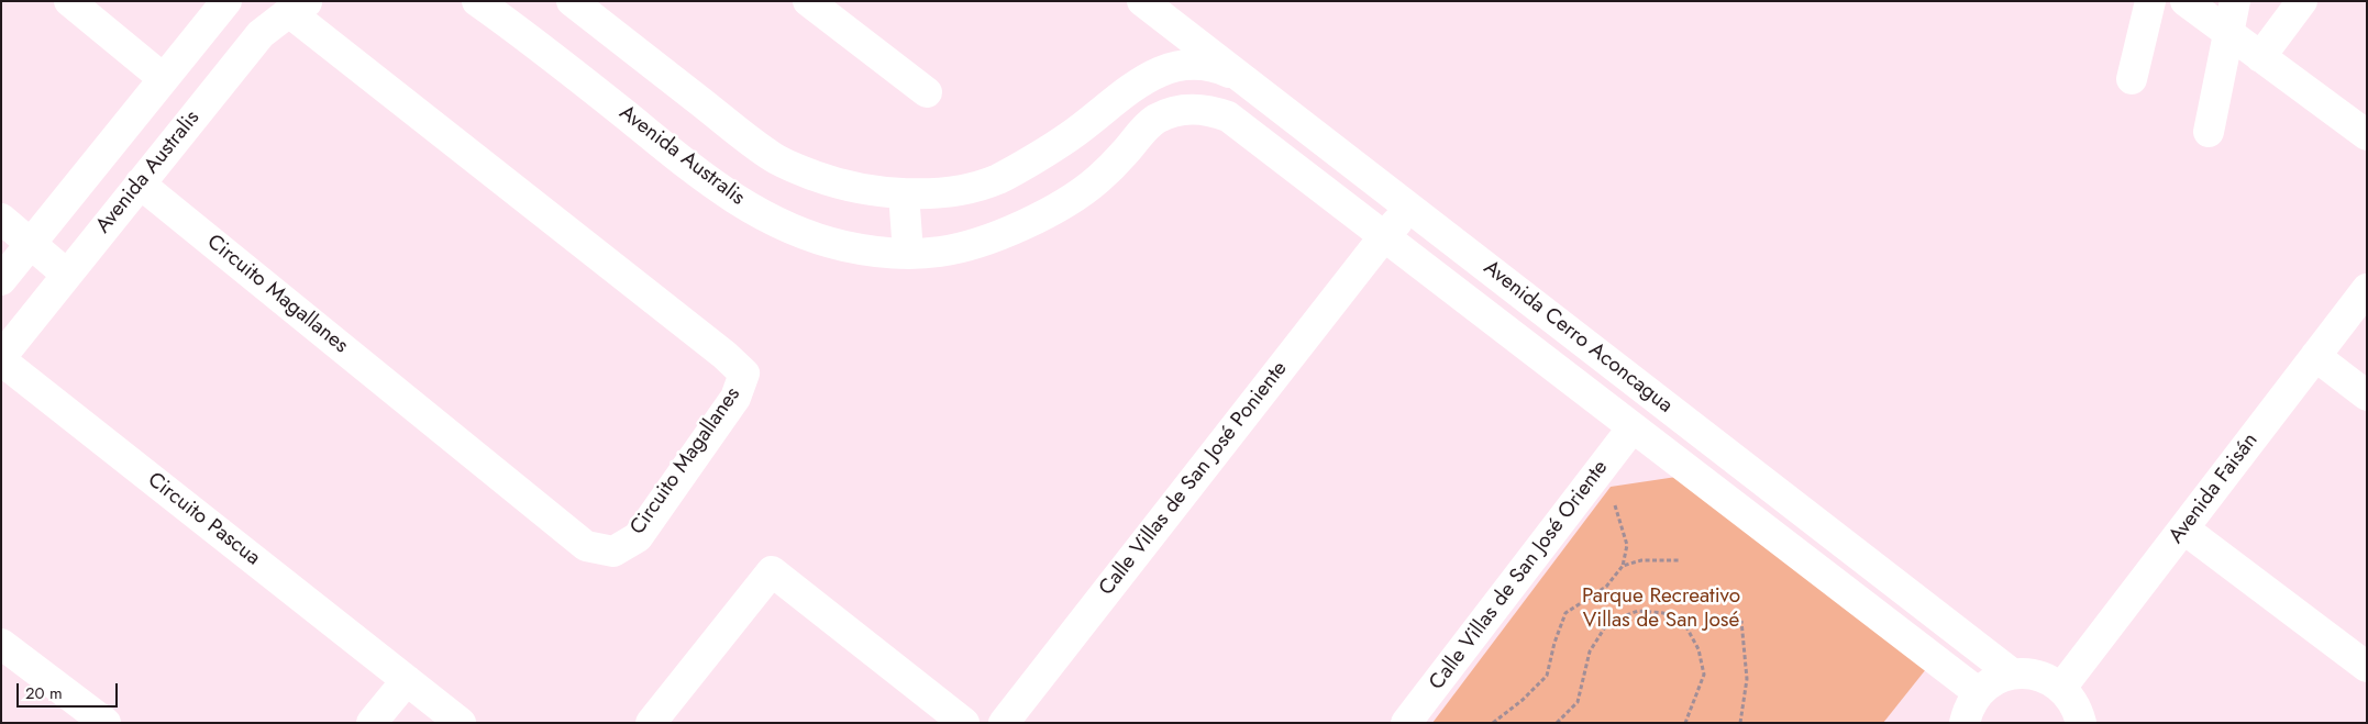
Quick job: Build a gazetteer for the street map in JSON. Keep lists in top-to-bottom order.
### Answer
{
  "streets": {
    "street": [
      "Avenida Australis",
      "Circuito Magallanes",
      "Avenida Cerro Aconcagua",
      "Calle Villas de San José Poniente",
      "Avenida Faisán",
      "Circuito Pascua",
      "Calle Villas de San José Oriente"
    ]
  },
  "crossings": [
    ["Avenida Australis", "Circuito Magallanes"],
    ["Avenida Australis", "Avenida Cerro Aconcagua"],
    ["Avenida Australis", "Circuito Pascua"],
    ["Avenida Cerro Aconcagua", "Calle Villas de San José Poniente"],
    ["Avenida Cerro Aconcagua", "Calle Villas de San José Oriente"]
  ],
  "parks": ["Parque Recreativo Villas de San José"],
  "scale_bar": "20 m"
}
